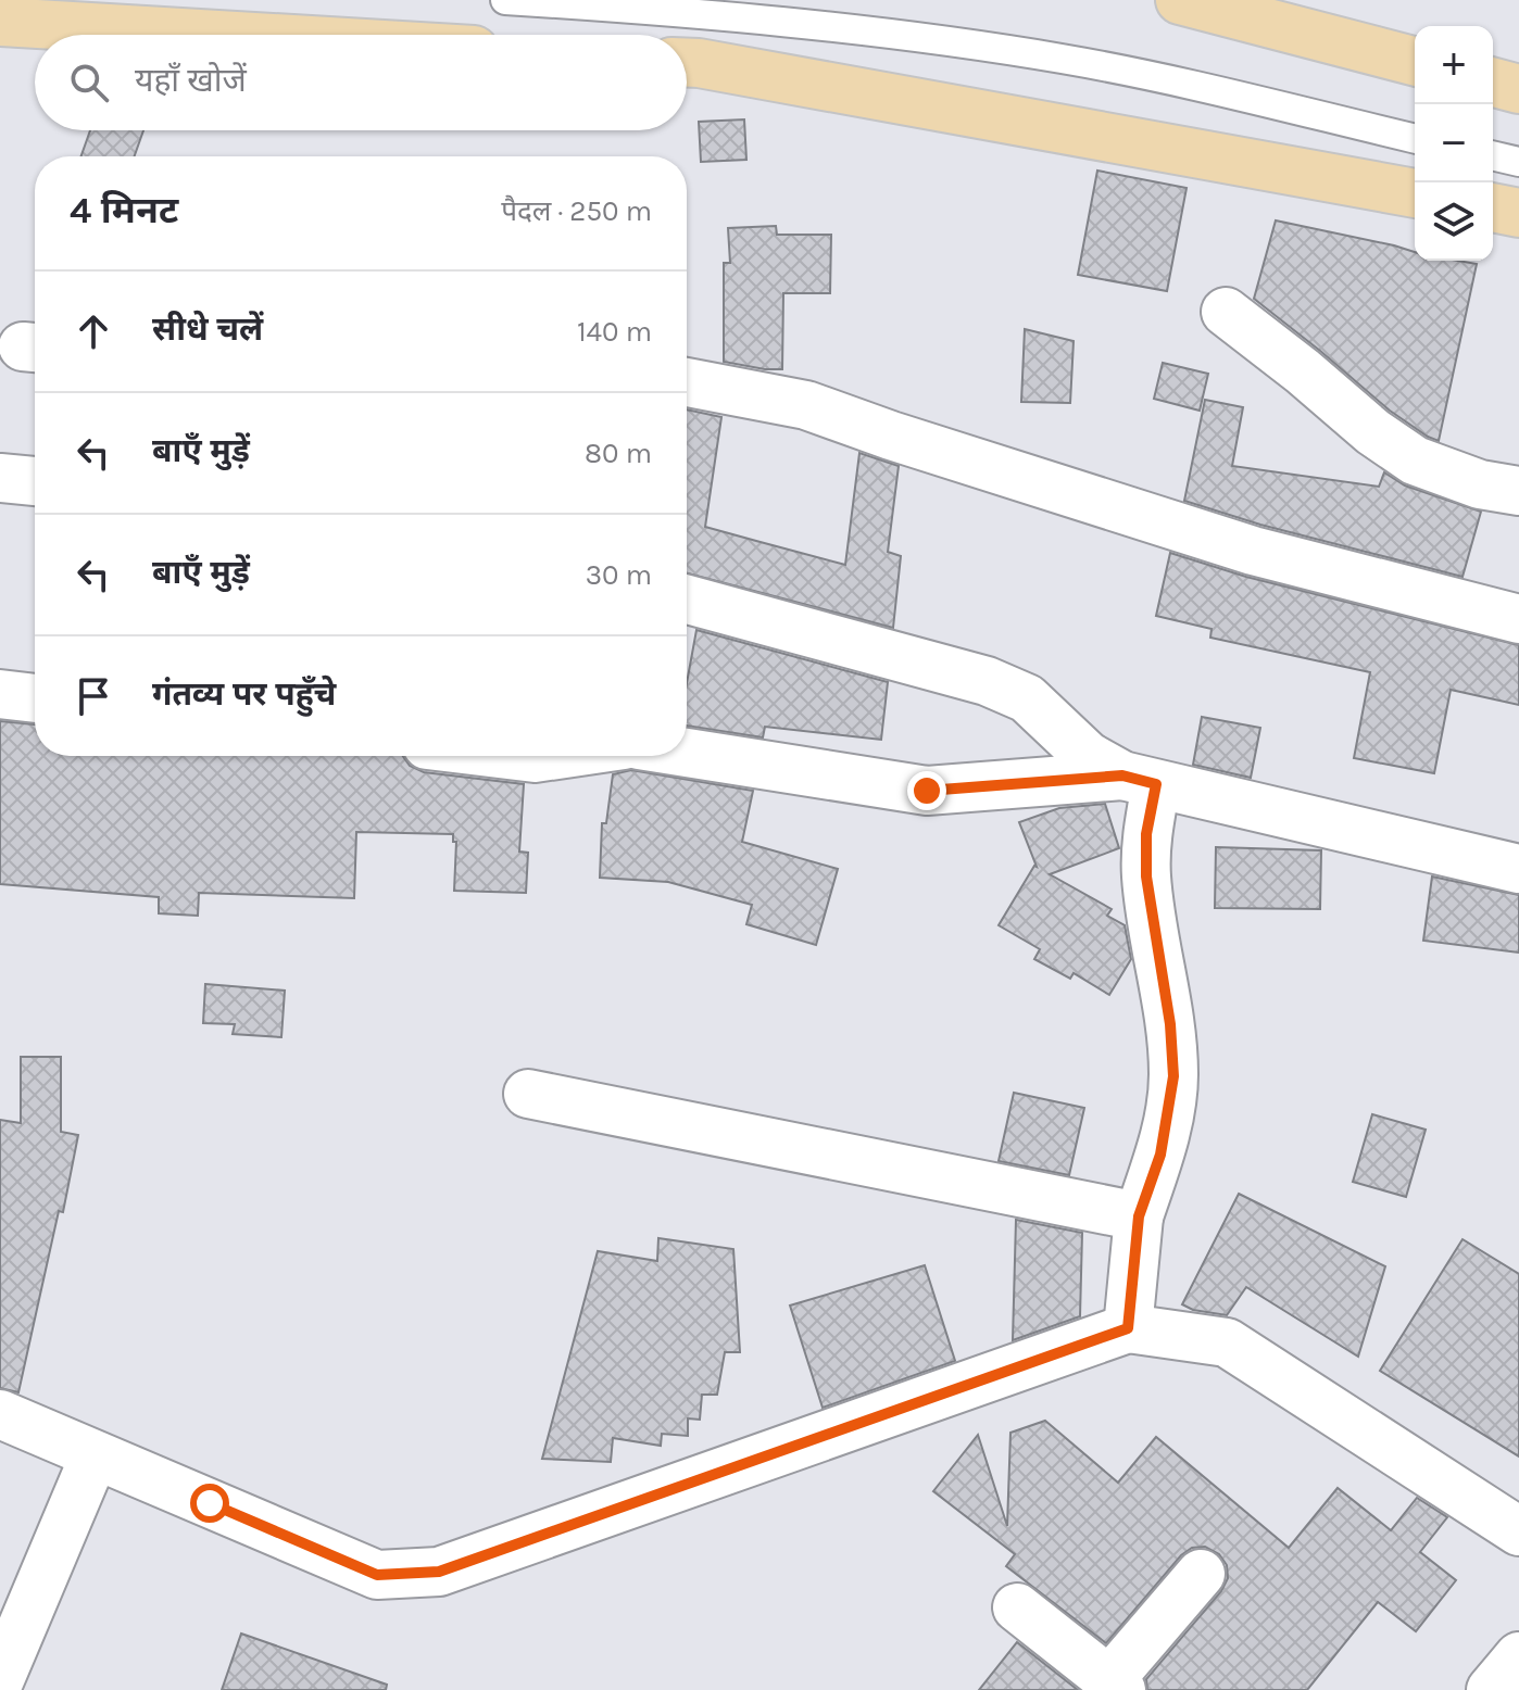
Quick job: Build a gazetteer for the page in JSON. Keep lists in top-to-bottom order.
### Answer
{
  "page": {
    "map_buttons": ["+", "−"],
    "search": "यहाँ खोजें",
    "heading": ["4 मिनट", "पैदल · 250 m"],
    "list": [
      ["सीधे चलें", "140 m"],
      ["बाएँ मुड़ें", "80 m"],
      ["बाएँ मुड़ें", "30 m"],
      "गंतव्य पर पहुँचे"
    ]
  }
}
